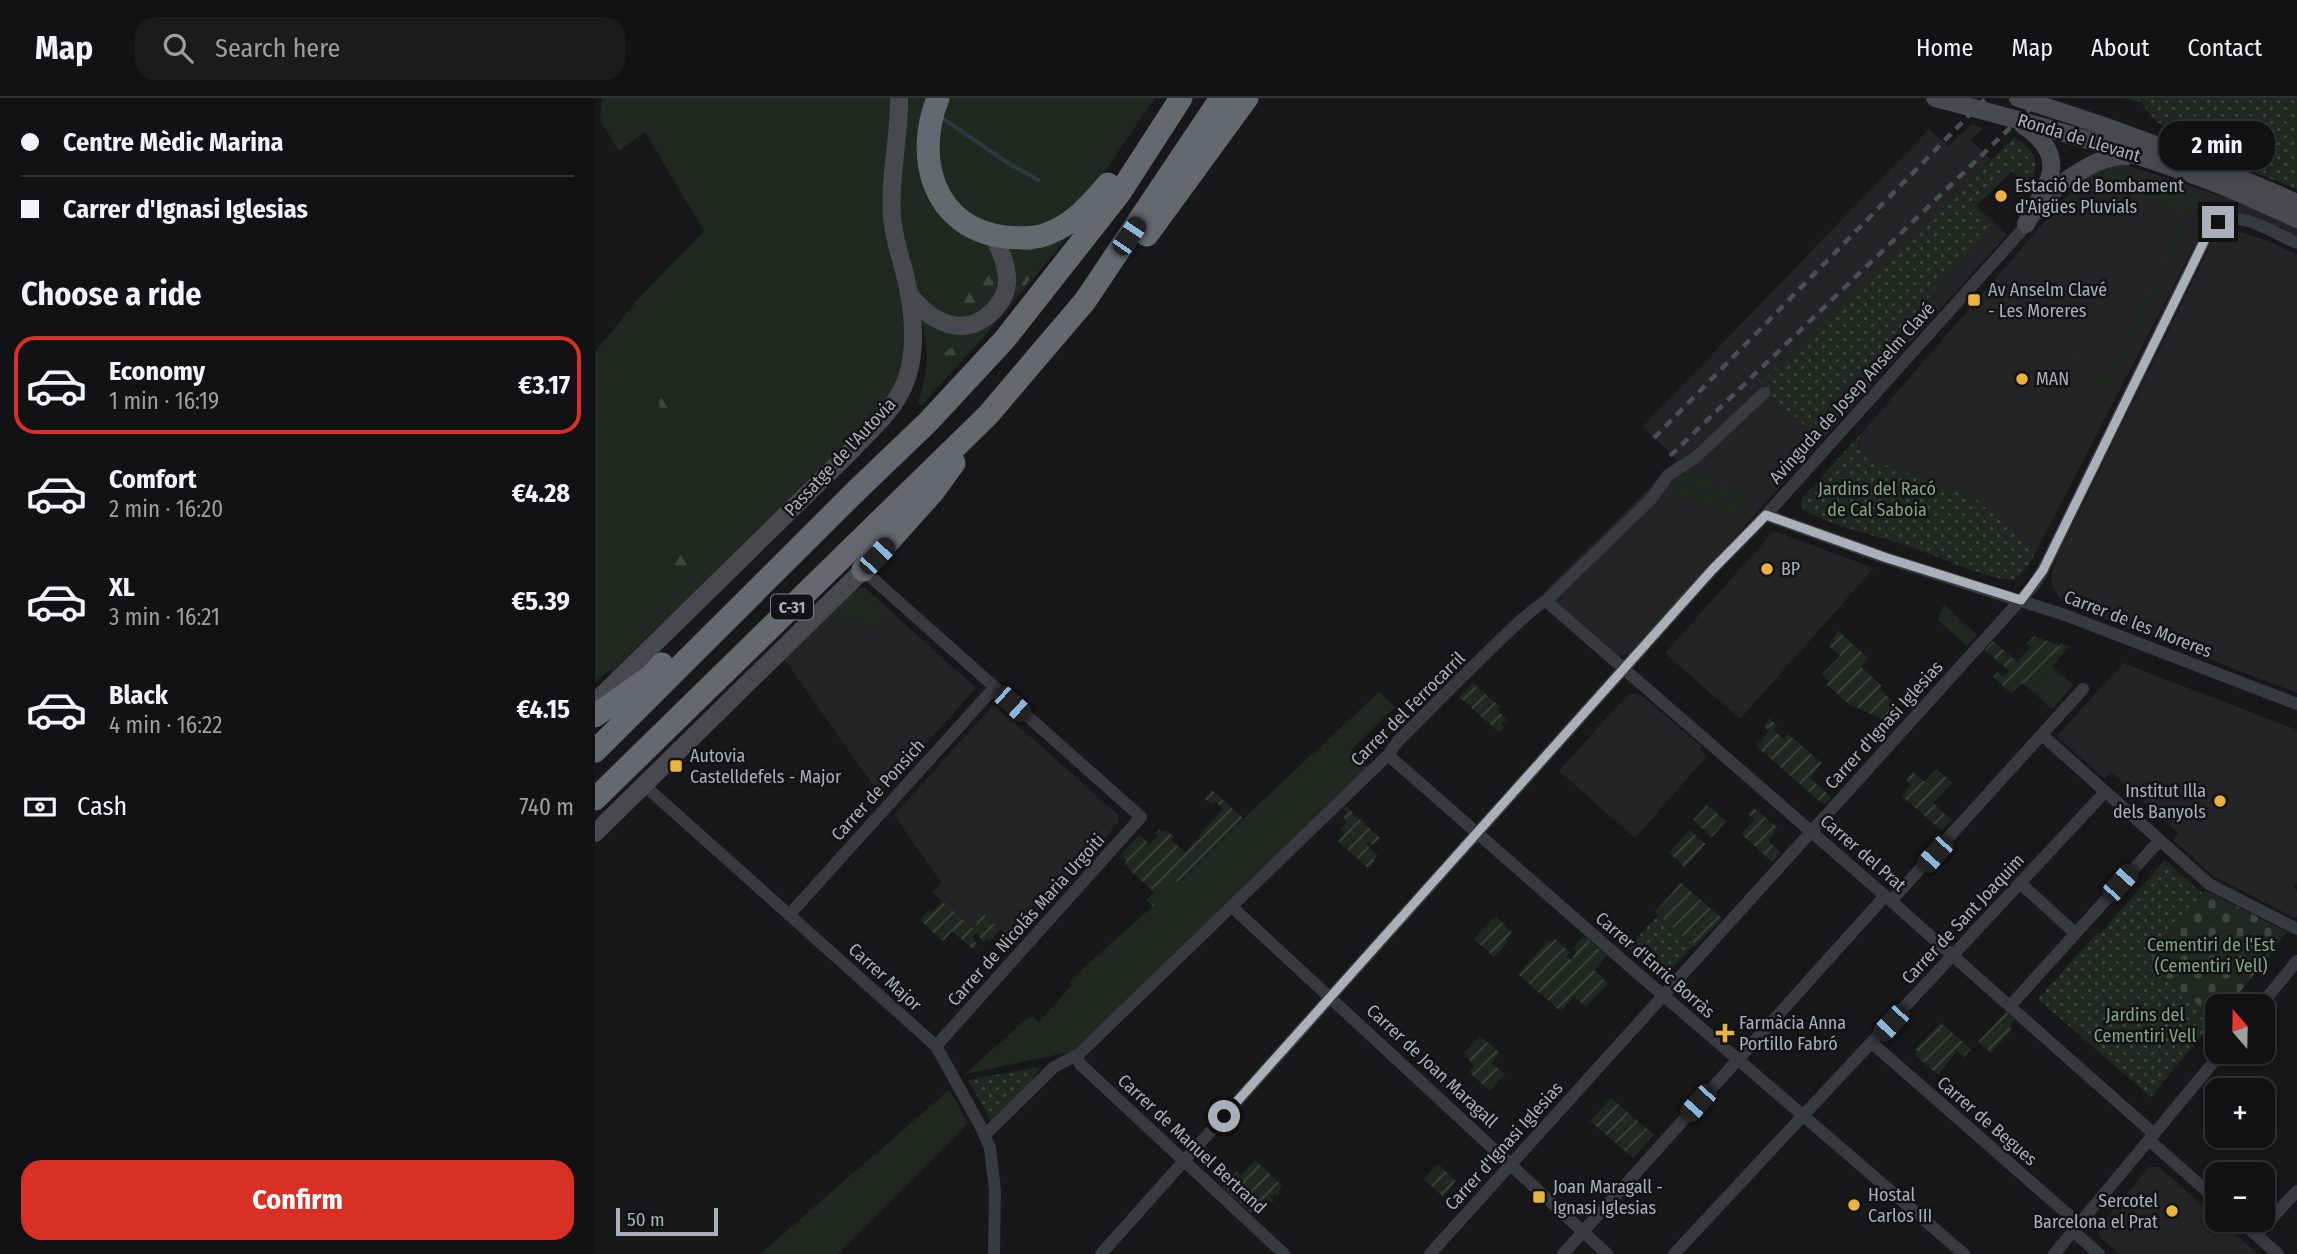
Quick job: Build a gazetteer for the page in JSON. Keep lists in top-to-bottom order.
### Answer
{
  "streets": {
    "highway": ["C-31"],
    "street": [
      "Ronda de Llevant",
      "Avinguda de Josep Anselm Clavé",
      "Passatge de l'Autovia",
      "Carrer de les Moreres",
      "Carrer del Ferrocarril",
      "Carrer d'Ignasi Iglesias",
      "Carrer de Ponsich",
      "Carrer del Prat",
      "Carrer de Sant Joaquim",
      "Carrer de Nicolás Maria Urgoiti",
      "Carrer d'Enric Borràs",
      "Carrer Major",
      "Carrer de Joan Maragall",
      "Carrer de Begues",
      "Carrer de Manuel Bertrand"
    ]
  },
  "crossings": [
    ["Avinguda de Josep Anselm Clavé", "Carrer de les Moreres"],
    ["Avinguda de Josep Anselm Clavé", "Carrer del Prat"],
    ["Avinguda de Josep Anselm Clavé", "Carrer d'Enric Borràs"],
    ["Avinguda de Josep Anselm Clavé", "Carrer de Joan Maragall"],
    ["Avinguda de Josep Anselm Clavé", "Carrer de Manuel Bertrand"],
    ["Carrer de les Moreres", "Carrer d'Ignasi Iglesias"],
    ["Carrer del Ferrocarril", "Carrer del Prat"],
    ["Carrer del Ferrocarril", "Carrer d'Enric Borràs"],
    ["Carrer del Ferrocarril", "Carrer Major"],
    ["Carrer del Ferrocarril", "Carrer de Joan Maragall"],
    ["Carrer del Ferrocarril", "Carrer de Manuel Bertrand"],
    ["Carrer d'Ignasi Iglesias", "Carrer del Prat"],
    ["Carrer d'Ignasi Iglesias", "Carrer d'Enric Borràs"],
    ["Carrer d'Ignasi Iglesias", "Carrer de Joan Maragall"],
    ["Carrer de Ponsich", "Carrer de Nicolás Maria Urgoiti"],
    ["Carrer de Ponsich", "Carrer Major"],
    ["Carrer del Prat", "Carrer de Sant Joaquim"],
    ["Carrer de Sant Joaquim", "Carrer d'Enric Borràs"],
    ["Carrer de Sant Joaquim", "Carrer de Begues"],
    ["Carrer de Nicolás Maria Urgoiti", "Carrer Major"]
  ],
  "parks": ["Jardins del Racó de Cal Saboia", "Cementiri de l'Est (Cementiri Vell)", "Jardins del Cementiri Vell"],
  "places": {
    "other": [
      "Estació de Bombament d'Aigües Pluvials",
      "MAN",
      "BP",
      "Institut Illa dels Banyols",
      "Hostal Carlos III",
      "Sercotel Barcelona el Prat"
    ],
    "transit": ["Av Anselm Clavé - Les Moreres", "Autovia Castelldefels - Major", "Joan Maragall - Ignasi Iglesias"],
    "health": ["Farmàcia Anna Portillo Fabró"]
  },
  "scale_bar": "50 m",
  "north": "top",
  "page": {
    "header": "Map",
    "search": "Search here",
    "nav": [
      "Home",
      "Map",
      "About",
      "Contact"
    ],
    "banner": ["Centre Mèdic Marina", "Carrer d'Ignasi Iglesias"],
    "bubble": "2 min",
    "heading": "Choose a ride",
    "list": [
      {
        "name": "Economy",
        "note": "1 min · 16:19",
        "value": "€3.17"
      },
      {
        "name": "Comfort",
        "note": "2 min · 16:20",
        "value": "€4.28"
      },
      {
        "name": "XL",
        "note": "3 min · 16:21",
        "value": "€5.39"
      },
      {
        "name": "Black",
        "note": "4 min · 16:22",
        "value": "€4.15"
      }
    ],
    "pay": ["Cash", "740 m"],
    "map_buttons": ["+", "−"],
    "buttons": "Confirm",
    "scale": "50 m"
  }
}
